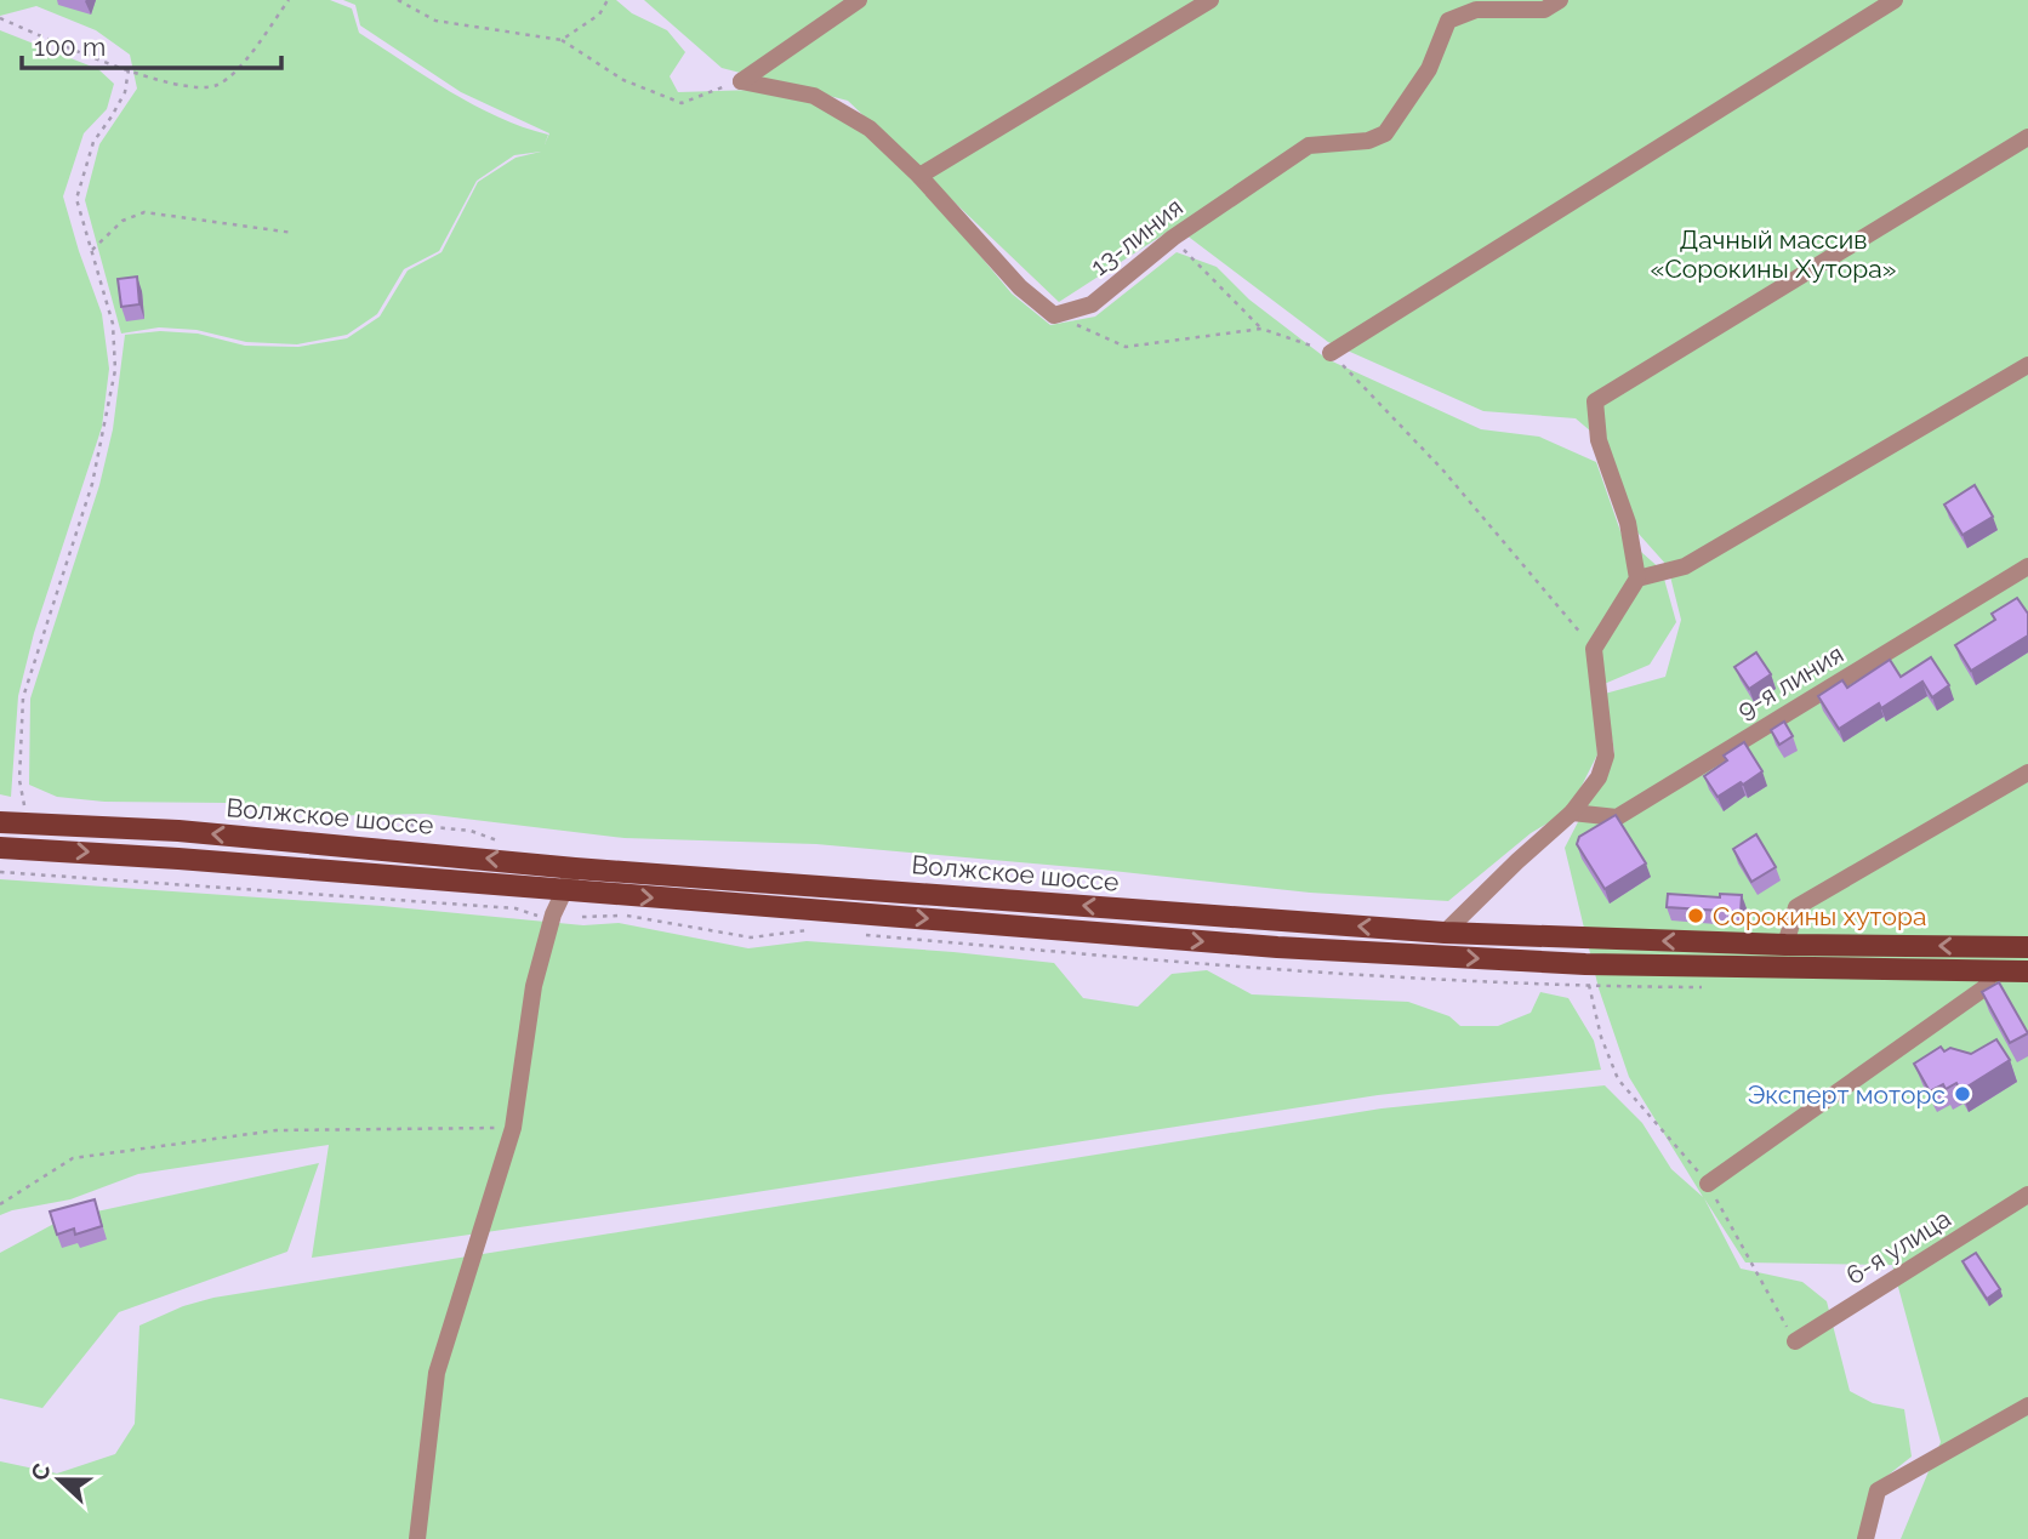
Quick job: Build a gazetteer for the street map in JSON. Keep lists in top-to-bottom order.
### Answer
{
  "streets": {
    "main road": ["Волжское шоссе"],
    "street": ["13-линия", "9-я линия", "6-я улица"]
  },
  "parks": ["Дачный массив «Сорокины Хутора»"],
  "places": ["Сорокины хутора", "Эксперт моторс"],
  "scale_bar": "100 m",
  "north": "left"
}
